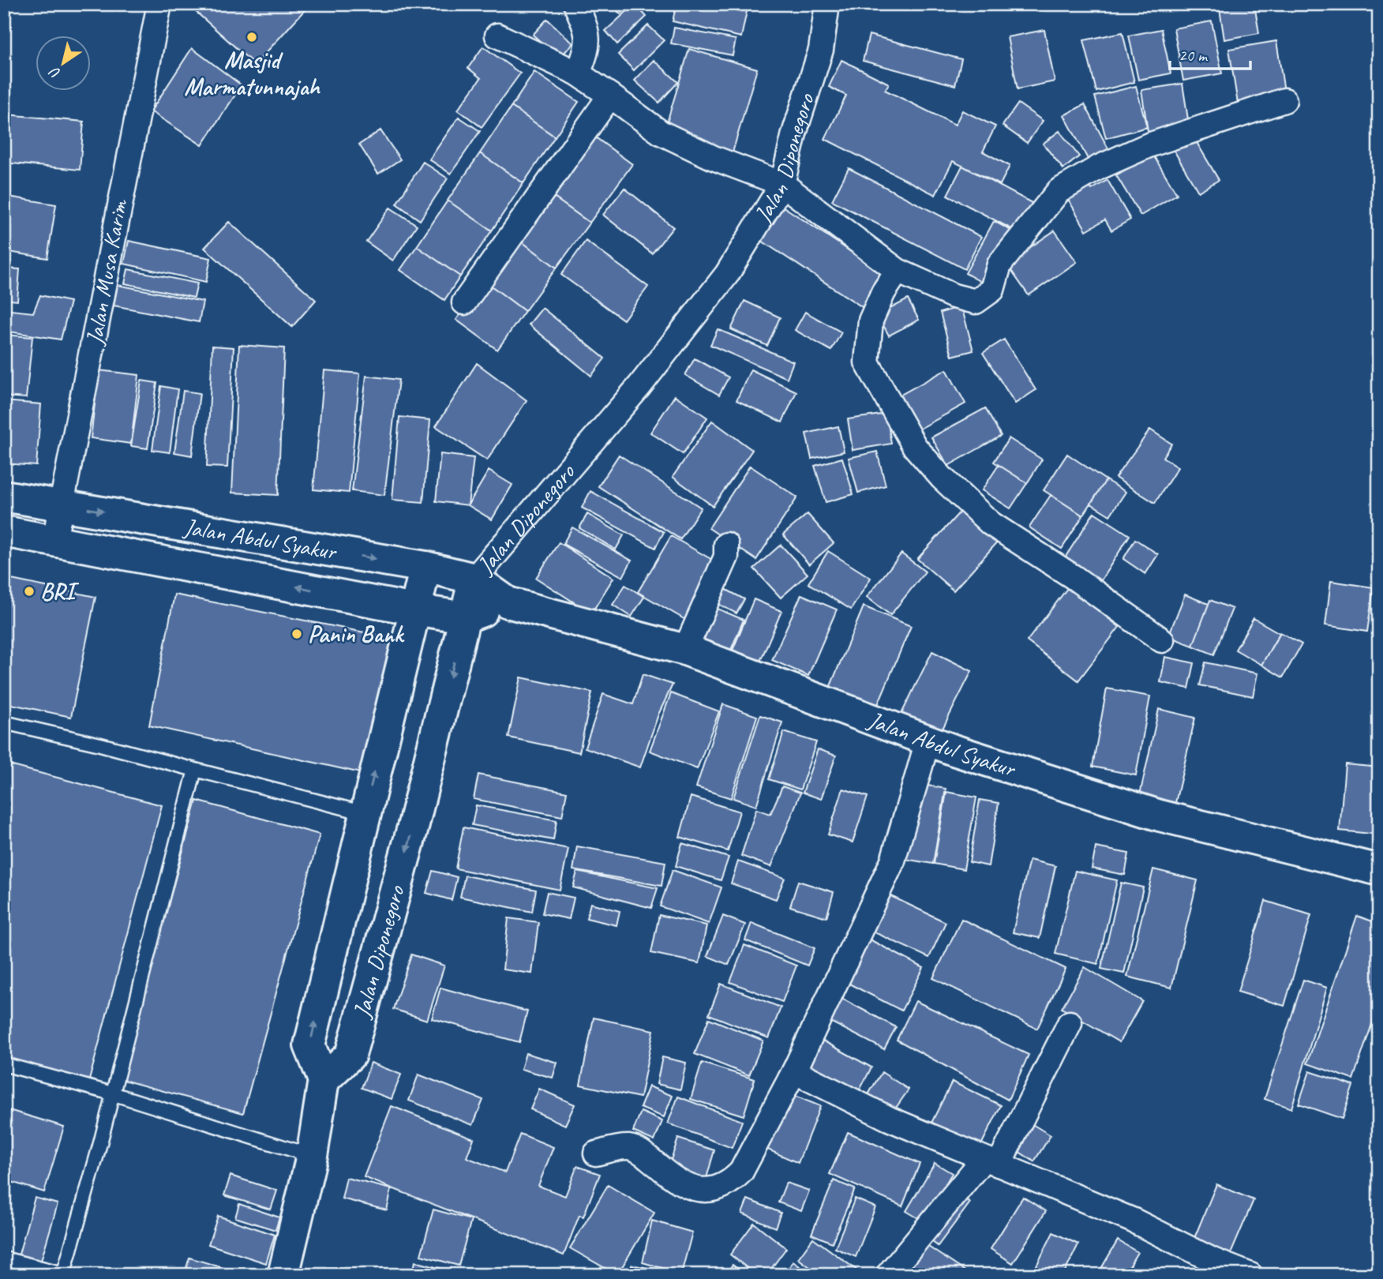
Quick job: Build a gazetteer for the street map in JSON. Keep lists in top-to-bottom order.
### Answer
{
  "streets": {
    "street": ["Jalan Diponegoro", "Jalan Musa Karim", "Jalan Abdul Syakur"]
  },
  "crossings": [
    ["Jalan Diponegoro", "Jalan Abdul Syakur"],
    ["Jalan Musa Karim", "Jalan Abdul Syakur"]
  ],
  "places": ["Masjid Marmatunnajah", "BRI", "Panin Bank"],
  "scale_bar": "20 m",
  "north": "bottom left"
}
